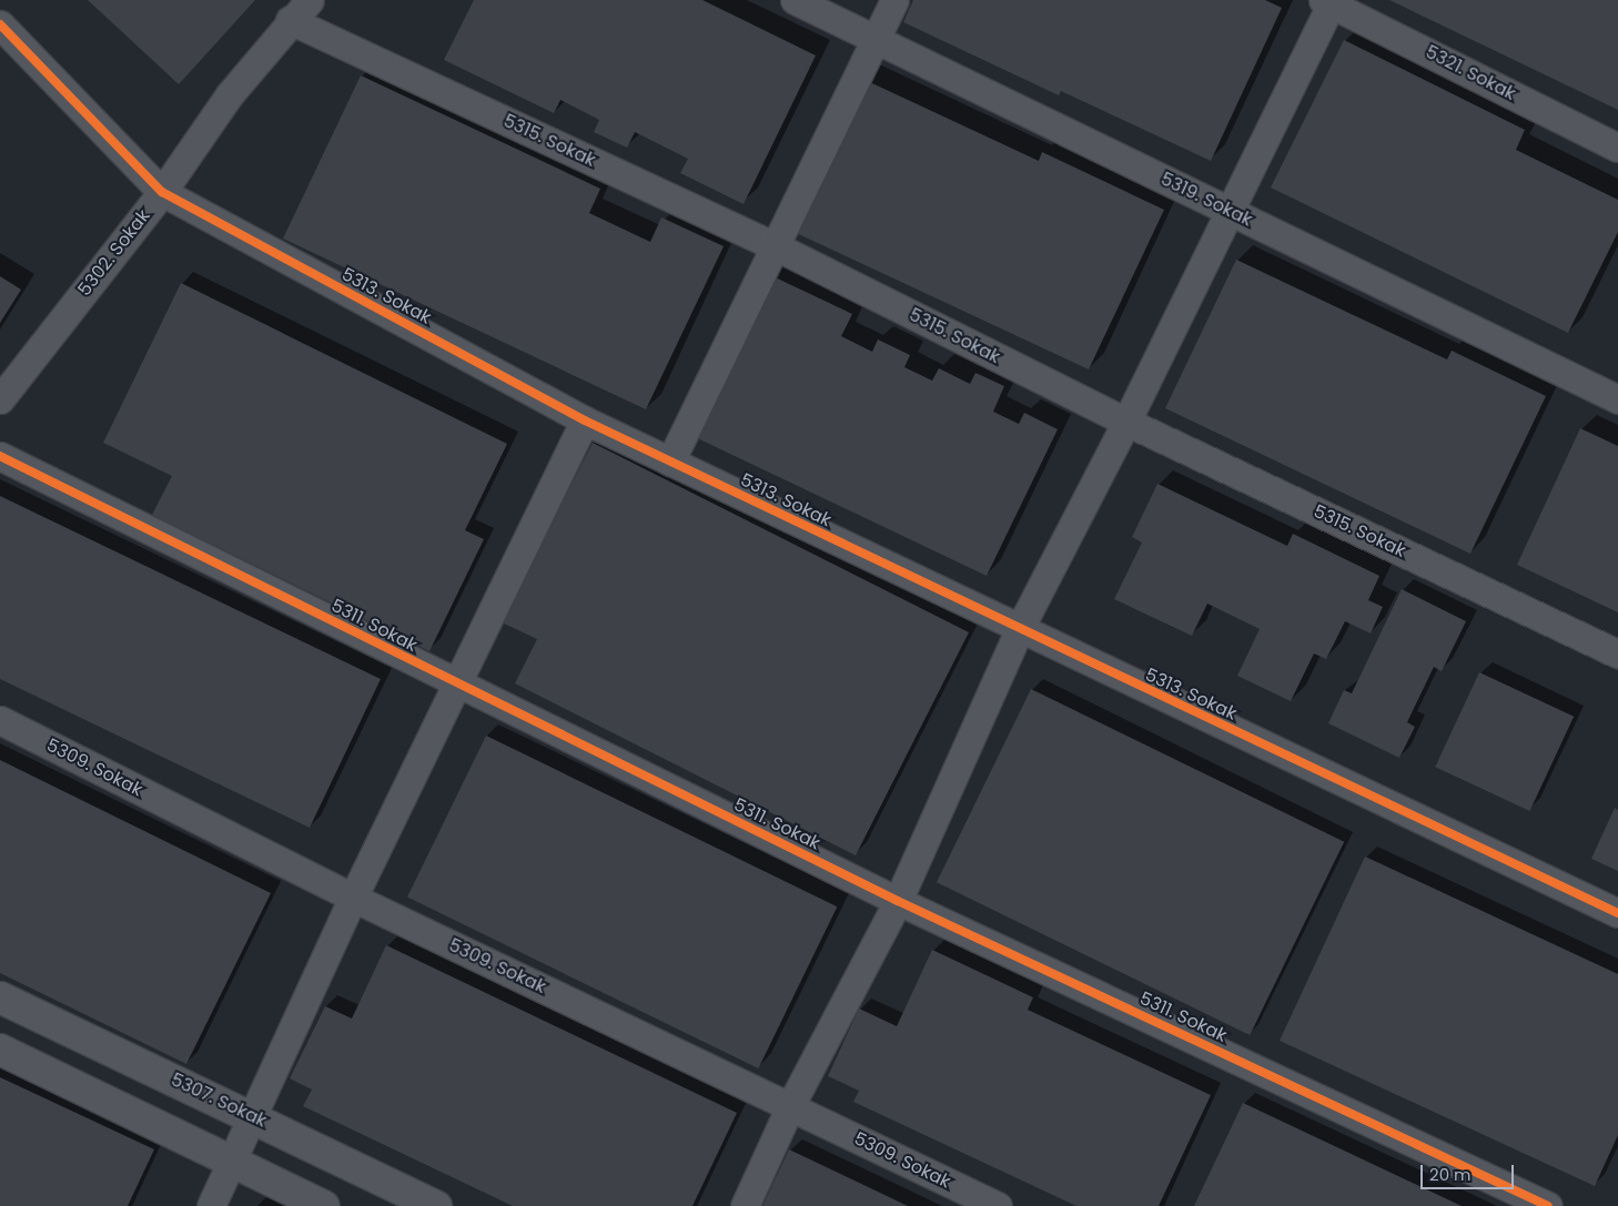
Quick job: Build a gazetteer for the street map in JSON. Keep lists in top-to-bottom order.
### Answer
{
  "streets": {
    "street": [
      "5321. Sokak",
      "5315. Sokak",
      "5319. Sokak",
      "5302. Sokak",
      "5313. Sokak",
      "5311. Sokak",
      "5309. Sokak",
      "5307. Sokak"
    ]
  },
  "crossings": [
    ["5315. Sokak", "5302. Sokak"],
    ["5302. Sokak", "5313. Sokak"]
  ],
  "scale_bar": "20 m"
}
